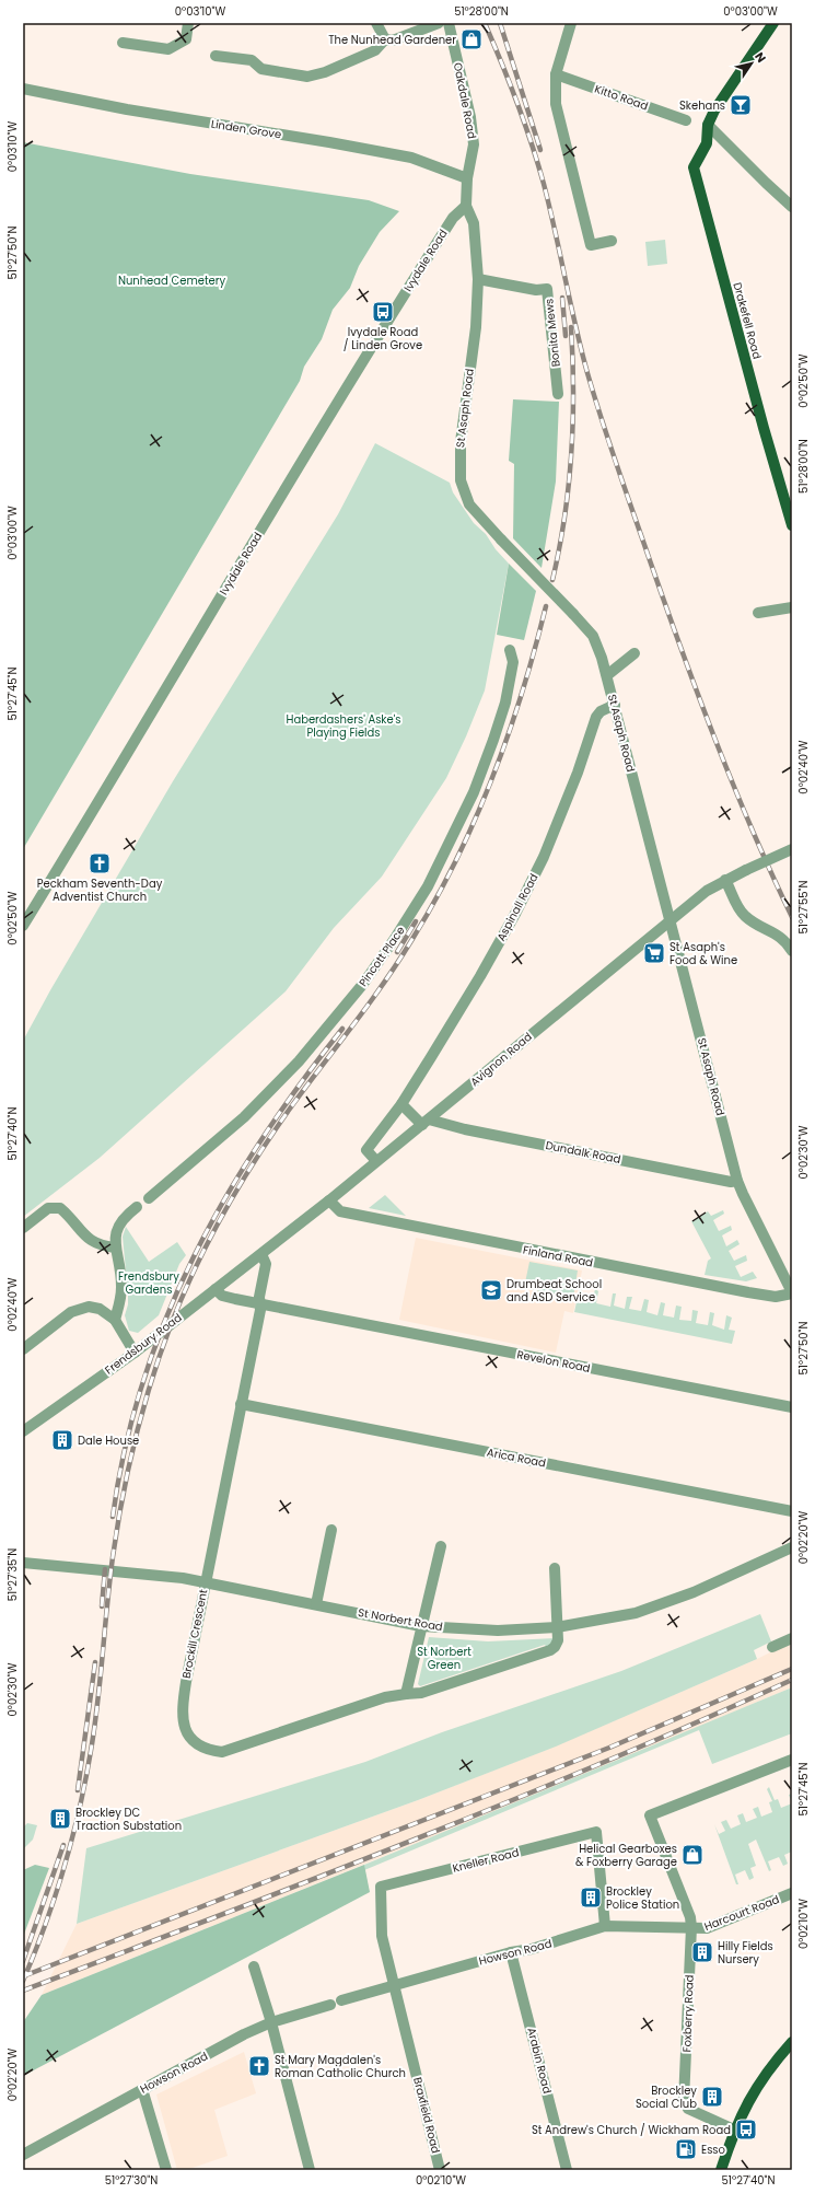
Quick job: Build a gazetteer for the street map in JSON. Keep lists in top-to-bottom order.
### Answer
{
  "streets": {
    "main road": ["Drakefell Road"],
    "street": [
      "Kitto Road",
      "Oakdale Road",
      "Linden Grove",
      "Ivydale Road",
      "Bonita Mews",
      "St Asaph Road",
      "Aspinall Road",
      "Pincott Place",
      "Avignon Road",
      "Dundalk Road",
      "Finland Road",
      "Frendsbury Road",
      "Revelon Road",
      "Arica Road",
      "St Norbert Road",
      "Brockill Crescent",
      "Kneller Road",
      "Harcourt Road",
      "Howson Road",
      "Foxberry Road",
      "Arabin Road",
      "Braxfield Road"
    ]
  },
  "crossings": [
    ["Oakdale Road", "Linden Grove"],
    ["Oakdale Road", "Ivydale Road"],
    ["Oakdale Road", "St Asaph Road"],
    ["Ivydale Road", "St Asaph Road"],
    ["Bonita Mews", "St Asaph Road"],
    ["St Asaph Road", "Aspinall Road"],
    ["St Asaph Road", "Avignon Road"],
    ["St Asaph Road", "Dundalk Road"],
    ["St Asaph Road", "Finland Road"],
    ["Aspinall Road", "Avignon Road"],
    ["Avignon Road", "Dundalk Road"],
    ["Avignon Road", "Finland Road"],
    ["Avignon Road", "Frendsbury Road"],
    ["Frendsbury Road", "Revelon Road"],
    ["Revelon Road", "Brockill Crescent"],
    ["Arica Road", "Brockill Crescent"],
    ["St Norbert Road", "Brockill Crescent"],
    ["Kneller Road", "Howson Road"],
    ["Kneller Road", "Braxfield Road"],
    ["Harcourt Road", "Howson Road"],
    ["Harcourt Road", "Foxberry Road"],
    ["Howson Road", "Foxberry Road"],
    ["Howson Road", "Arabin Road"],
    ["Howson Road", "Braxfield Road"]
  ],
  "parks": [
    "Nunhead Cemetery",
    "Haberdashers' Aske's Playing Fields",
    "Frendsbury Gardens",
    "St Norbert Green"
  ],
  "places": {
    "shop": ["The Nunhead Gardener", "Helical Gearboxes & Foxberry Garage"],
    "bar": ["Skehans"],
    "bus stop": ["Ivydale Road / Linden Grove", "St Andrew's Church / Wickham Road"],
    "church": ["Peckham Seventh-Day Adventist Church", "St Mary Magdalen's Roman Catholic Church"],
    "supermarket": ["St Asaph's Food & Wine"],
    "school or university": ["Drumbeat School and ASD Service"],
    "building": [
      "Dale House",
      "Brockley DC Traction Substation",
      "Brockley Police Station",
      "Hilly Fields Nursery",
      "Brockley Social Club"
    ],
    "fuel station": ["Esso"]
  },
  "north": "top right",
  "coordinates": [
    "0°03'10\"W",
    "51°28'00\"N",
    "0°03'00\"W",
    "51°27'50\"N",
    "0°02'50\"W",
    "51°27'45\"N",
    "0°02'40\"W",
    "51°27'55\"N",
    "51°27'40\"N",
    "0°02'30\"W",
    "0°02'20\"W",
    "51°27'35\"N",
    "0°02'10\"W",
    "51°27'30\"N"
  ]
}
